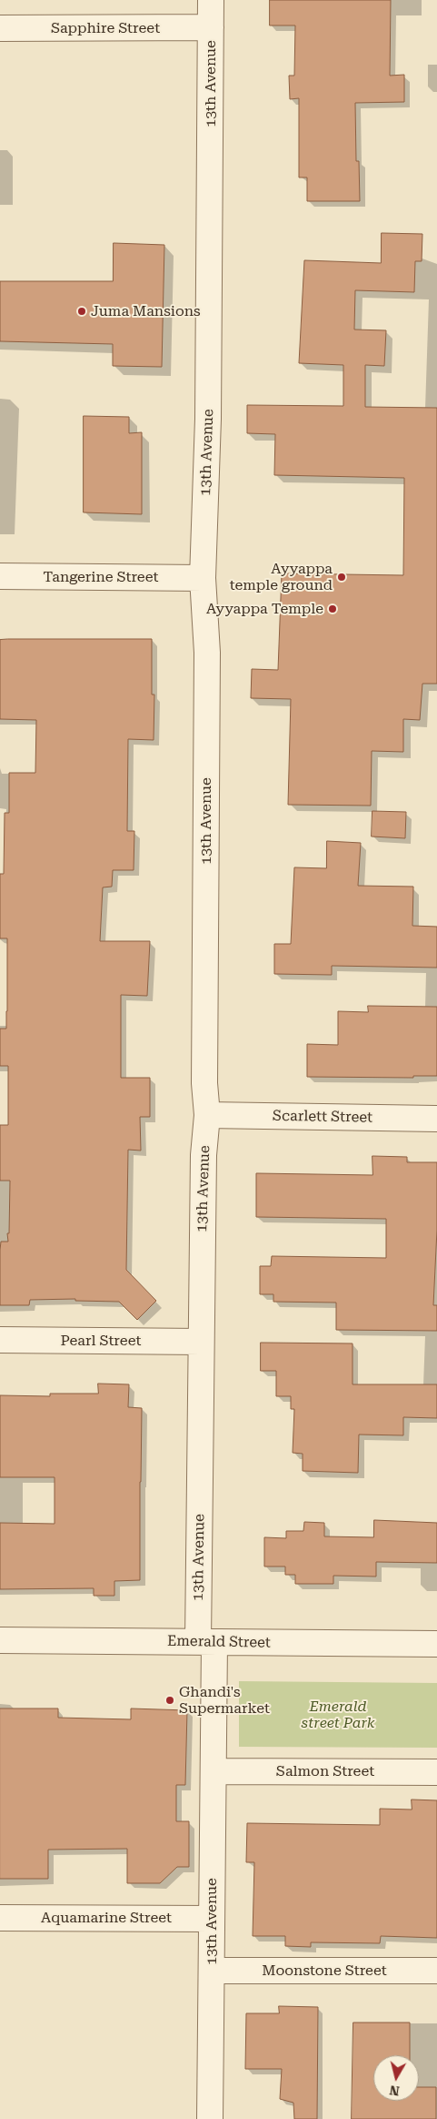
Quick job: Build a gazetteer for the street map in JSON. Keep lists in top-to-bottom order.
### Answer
{
  "streets": {
    "street": [
      "Sapphire Street",
      "13th Avenue",
      "Tangerine Street",
      "Scarlett Street",
      "Pearl Street",
      "Emerald Street",
      "Salmon Street",
      "Aquamarine Street",
      "Moonstone Street"
    ]
  },
  "crossings": [
    ["Sapphire Street", "13th Avenue"],
    ["13th Avenue", "Tangerine Street"],
    ["13th Avenue", "Scarlett Street"],
    ["13th Avenue", "Pearl Street"],
    ["13th Avenue", "Emerald Street"],
    ["13th Avenue", "Salmon Street"],
    ["13th Avenue", "Aquamarine Street"],
    ["13th Avenue", "Moonstone Street"]
  ],
  "parks": ["Emerald street Park"],
  "places": [
    "Juma Mansions",
    "Ayyappa temple ground",
    "Ayyappa Temple",
    "Ghandi's Supermarket"
  ],
  "north": "bottom"
}
